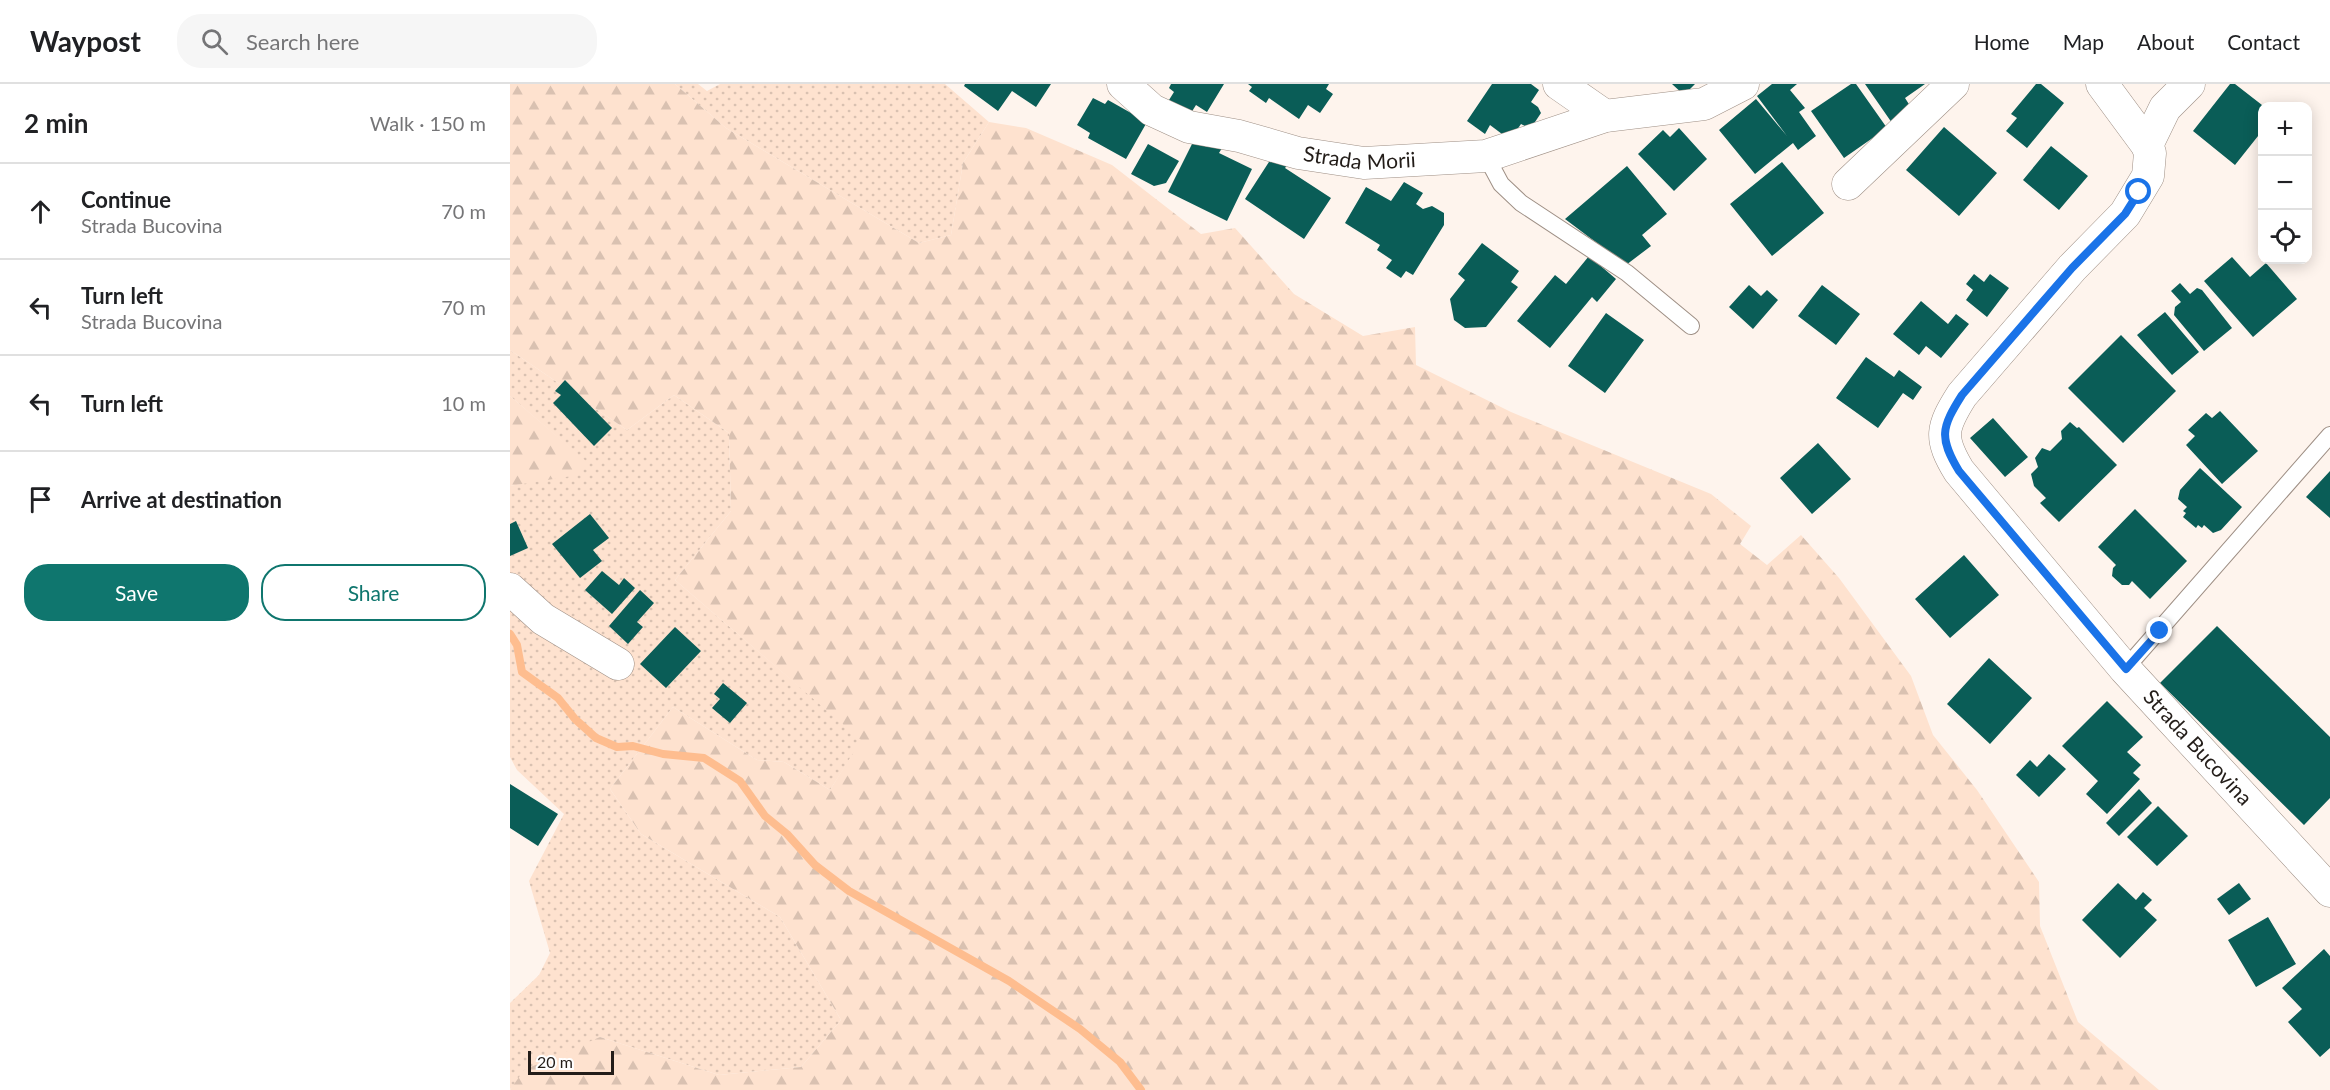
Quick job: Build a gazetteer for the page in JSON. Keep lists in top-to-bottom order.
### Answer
{
  "streets": {
    "street": ["Strada Morii", "Strada Bucovina"]
  },
  "scale_bar": "20 m",
  "page": {
    "header": "Waypost",
    "search": "Search here",
    "nav": [
      "Home",
      "Map",
      "About",
      "Contact"
    ],
    "heading": ["2 min", "Walk · 150 m"],
    "map_buttons": ["+", "−"],
    "list": [
      ["Continue", "Strada Bucovina", "70 m"],
      ["Turn left", "Strada Bucovina", "70 m"],
      ["Turn left", "10 m"],
      "Arrive at destination"
    ],
    "buttons": ["Save", "Share"],
    "scale": "20 m"
  }
}
